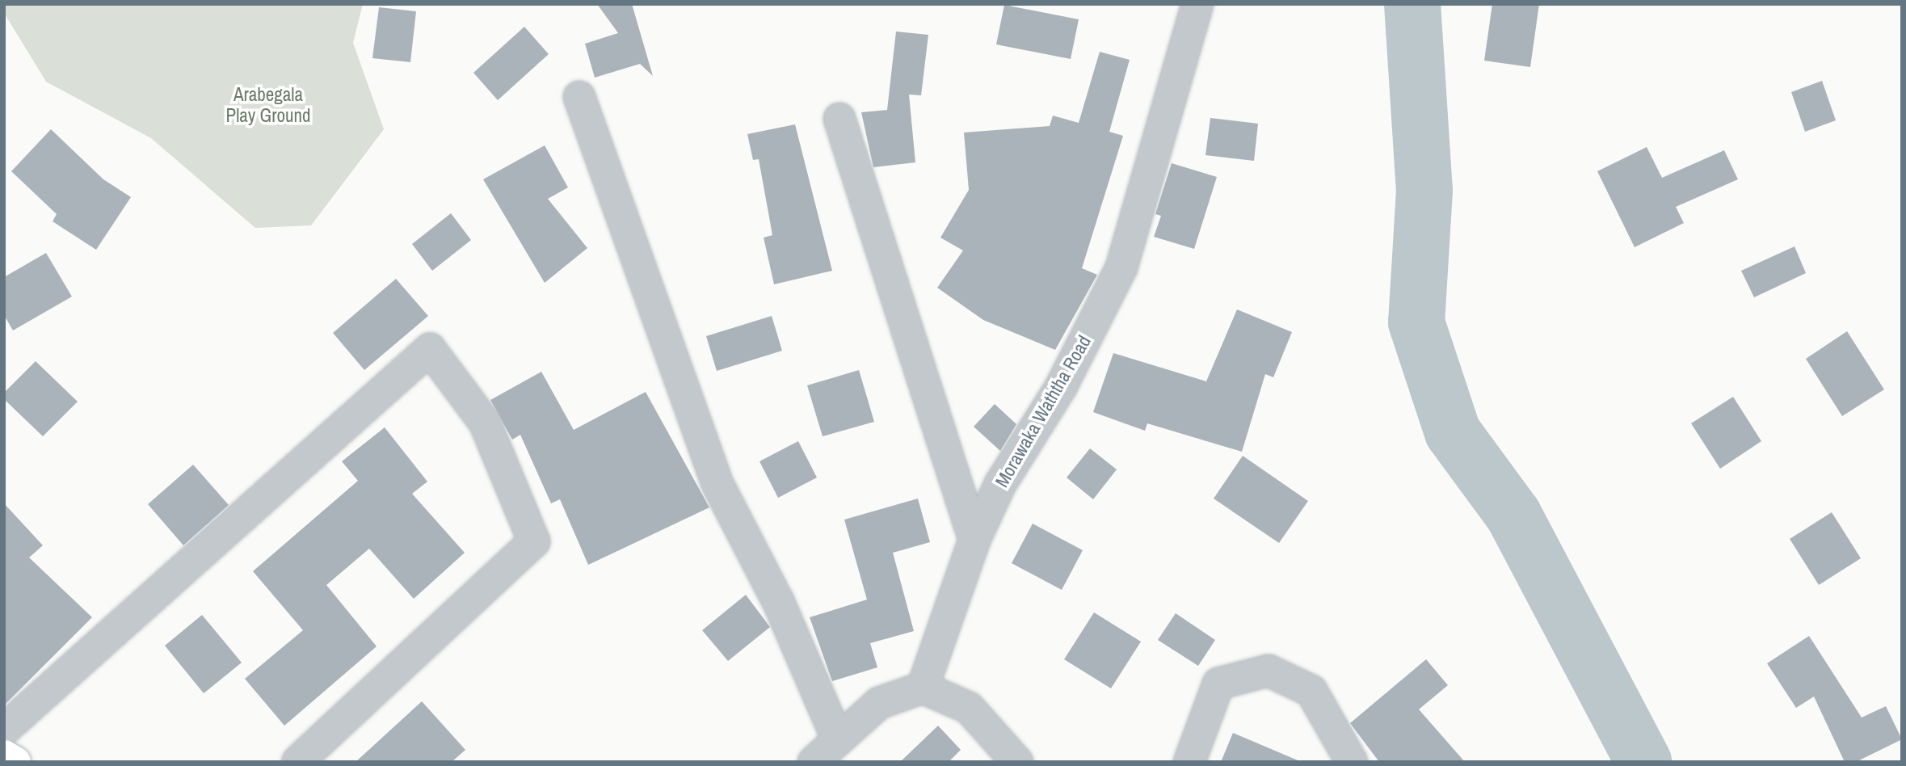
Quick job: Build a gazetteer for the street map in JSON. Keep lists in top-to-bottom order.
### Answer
{
  "streets": {
    "street": ["Morawaka Waththa Road"]
  },
  "parks": ["Arabegala Play Ground"]
}
